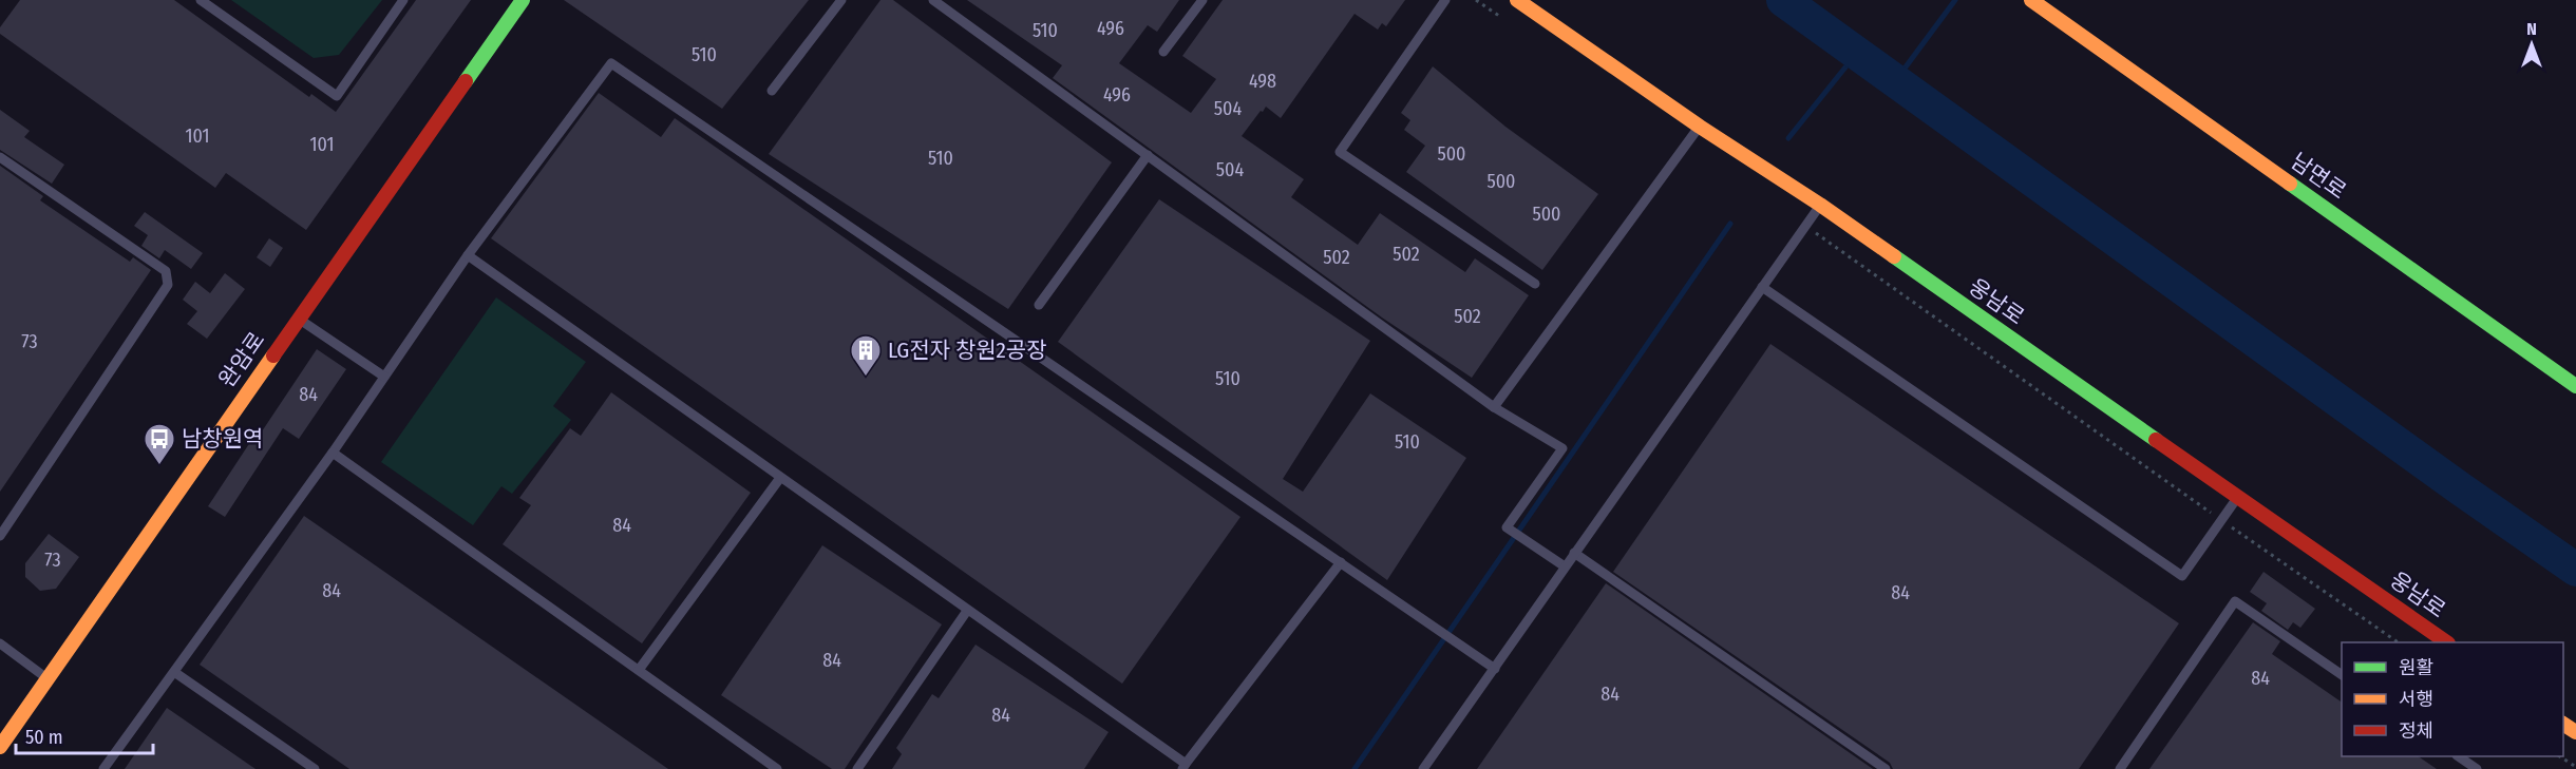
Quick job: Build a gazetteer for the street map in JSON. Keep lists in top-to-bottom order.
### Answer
{
  "streets": {
    "street": ["남면로", "웅남로", "완암로"]
  },
  "places": {
    "building": ["LG전자 창원2공장"],
    "bus stop": ["남창원역"]
  },
  "house_numbers": [
    "496",
    "510",
    "510",
    "498",
    "496",
    "504",
    "101",
    "101",
    "500",
    "510",
    "504",
    "500",
    "500",
    "502",
    "502",
    "502",
    "73",
    "510",
    "84",
    "510",
    "84",
    "73",
    "84",
    "84",
    "84",
    "84",
    "84",
    "84"
  ],
  "legend": ["원활", "서행", "정체"],
  "scale_bar": "50 m",
  "north": "top"
}
